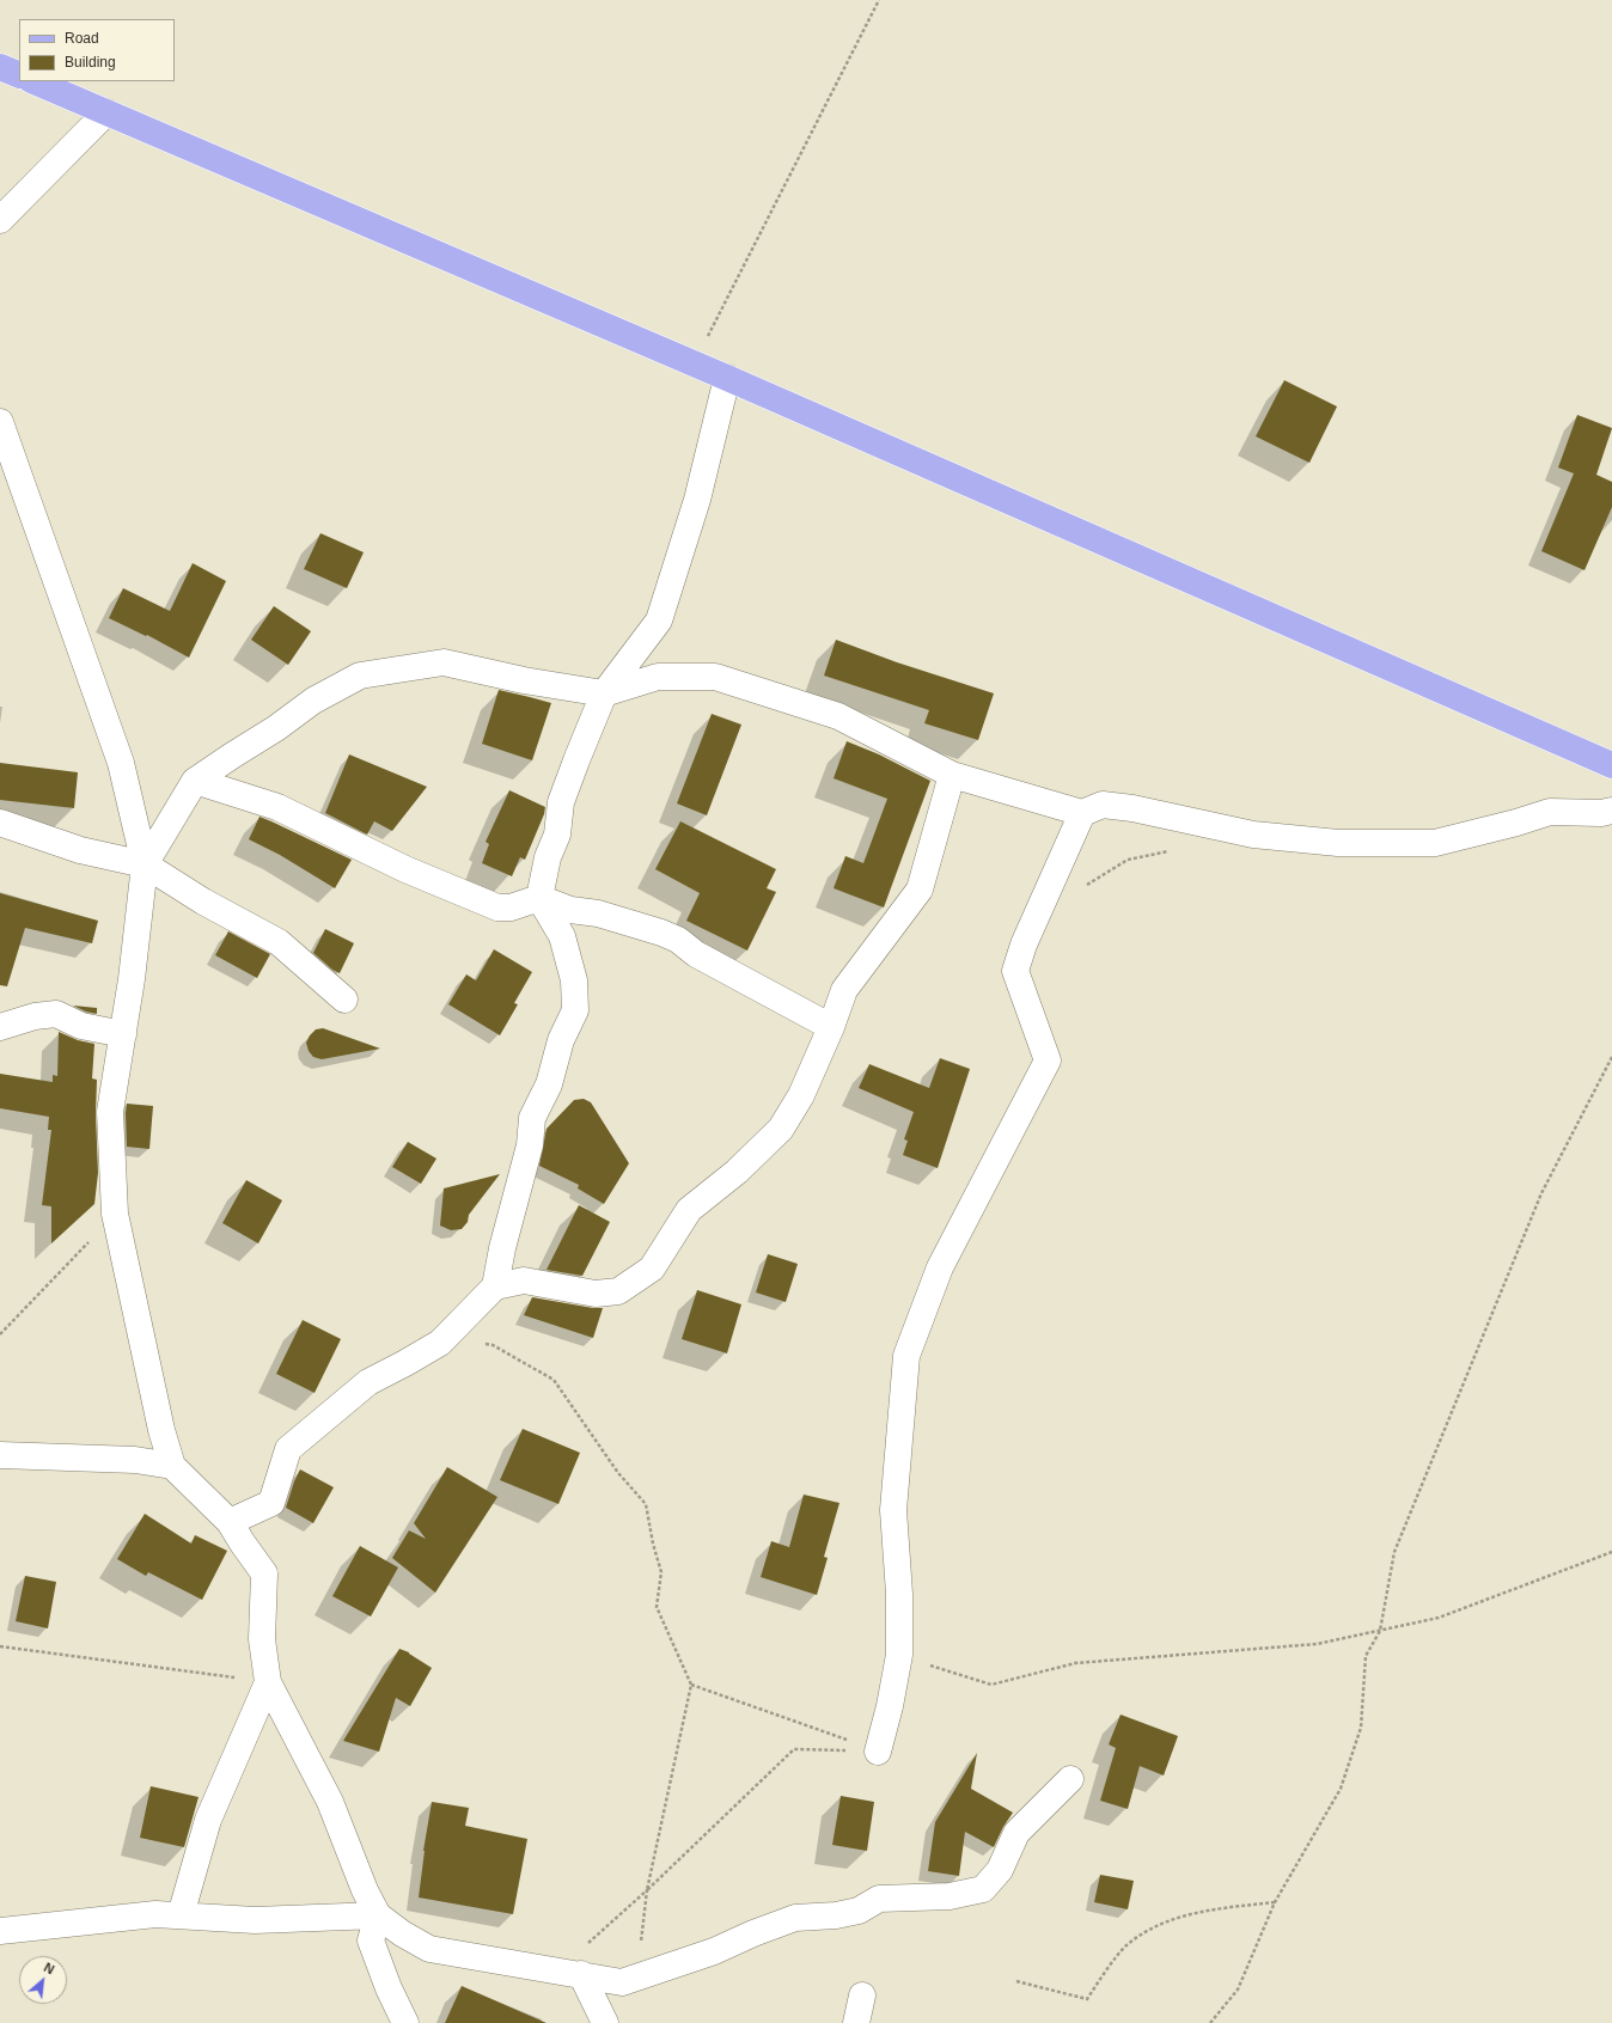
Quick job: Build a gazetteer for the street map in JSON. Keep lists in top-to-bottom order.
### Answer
{
  "legend": ["Road", "Building"],
  "north": "top right"
}
